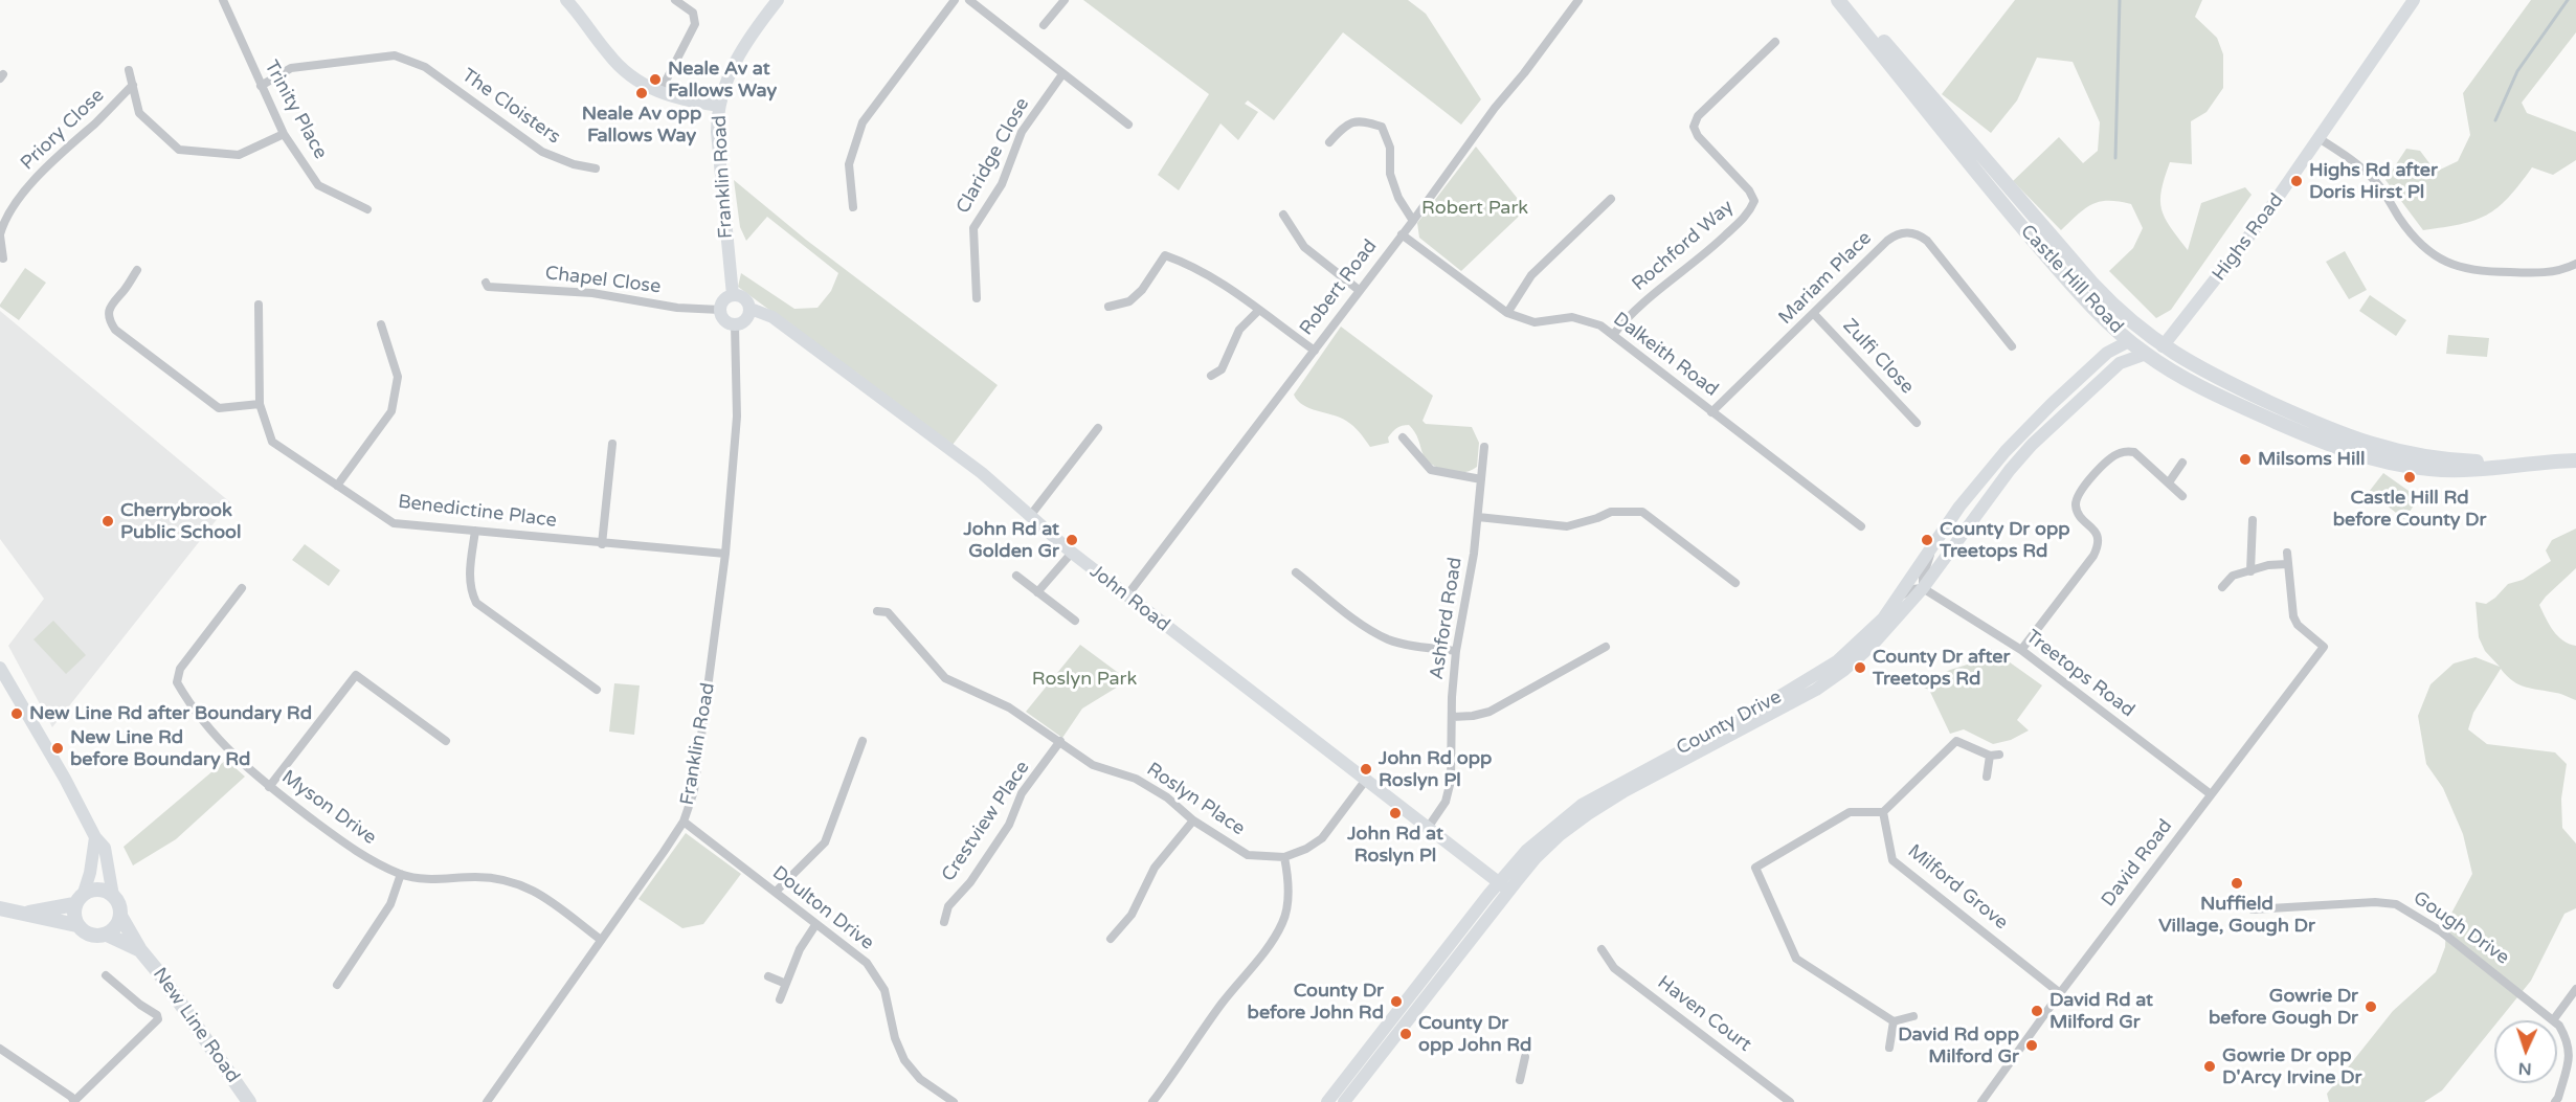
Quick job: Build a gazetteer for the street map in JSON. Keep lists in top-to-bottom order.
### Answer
{
  "streets": {
    "main road": [
      "Franklin Road",
      "Highs Road",
      "Castle Hill Road",
      "John Road",
      "County Drive",
      "New Line Road"
    ],
    "street": [
      "The Cloisters",
      "Trinity Place",
      "Priory Close",
      "Claridge Close",
      "Rochford Way",
      "Mariam Place",
      "Chapel Close",
      "Robert Road",
      "Dalkeith Road",
      "Zulfi Close",
      "Benedictine Place",
      "Ashford Road",
      "Treetops Road",
      "Roslyn Place",
      "Myson Drive",
      "Crestview Place",
      "David Road",
      "Milford Grove",
      "Doulton Drive",
      "Gough Drive",
      "Haven Court"
    ]
  },
  "crossings": [
    ["The Cloisters", "Trinity Place"],
    ["Franklin Road", "Chapel Close"],
    ["Franklin Road", "Benedictine Place"],
    ["Franklin Road", "John Road"],
    ["Franklin Road", "Myson Drive"],
    ["Franklin Road", "Doulton Drive"],
    ["Highs Road", "Castle Hill Road"],
    ["Rochford Way", "Dalkeith Road"],
    ["Mariam Place", "Dalkeith Road"],
    ["Mariam Place", "Zulfi Close"],
    ["Castle Hill Road", "County Drive"],
    ["Chapel Close", "John Road"],
    ["Robert Road", "Dalkeith Road"],
    ["Robert Road", "John Road"],
    ["John Road", "Ashford Road"],
    ["John Road", "County Drive"],
    ["John Road", "Roslyn Place"],
    ["Treetops Road", "County Drive"],
    ["Treetops Road", "David Road"],
    ["Roslyn Place", "Crestview Place"],
    ["David Road", "Milford Grove"]
  ],
  "parks": ["Robert Park", "Roslyn Park"],
  "places": [
    "Neale Av at Fallows Way",
    "Neale Av opp Fallows Way",
    "Highs Rd after Doris Hirst Pl",
    "Milsoms Hill",
    "Castle Hill Rd before County Dr",
    "Cherrybrook Public School",
    "John Rd at Golden Gr",
    "County Dr opp Treetops Rd",
    "County Dr after Treetops Rd",
    "New Line Rd after Boundary Rd",
    "New Line Rd before Boundary Rd",
    "John Rd opp Roslyn Pl",
    "John Rd at Roslyn Pl",
    "Nuffield Village, Gough Dr",
    "County Dr before John Rd",
    "Gowrie Dr before Gough Dr",
    "David Rd at Milford Gr",
    "County Dr opp John Rd",
    "David Rd opp Milford Gr",
    "Gowrie Dr opp D'Arcy Irvine Dr"
  ],
  "north": "bottom"
}
